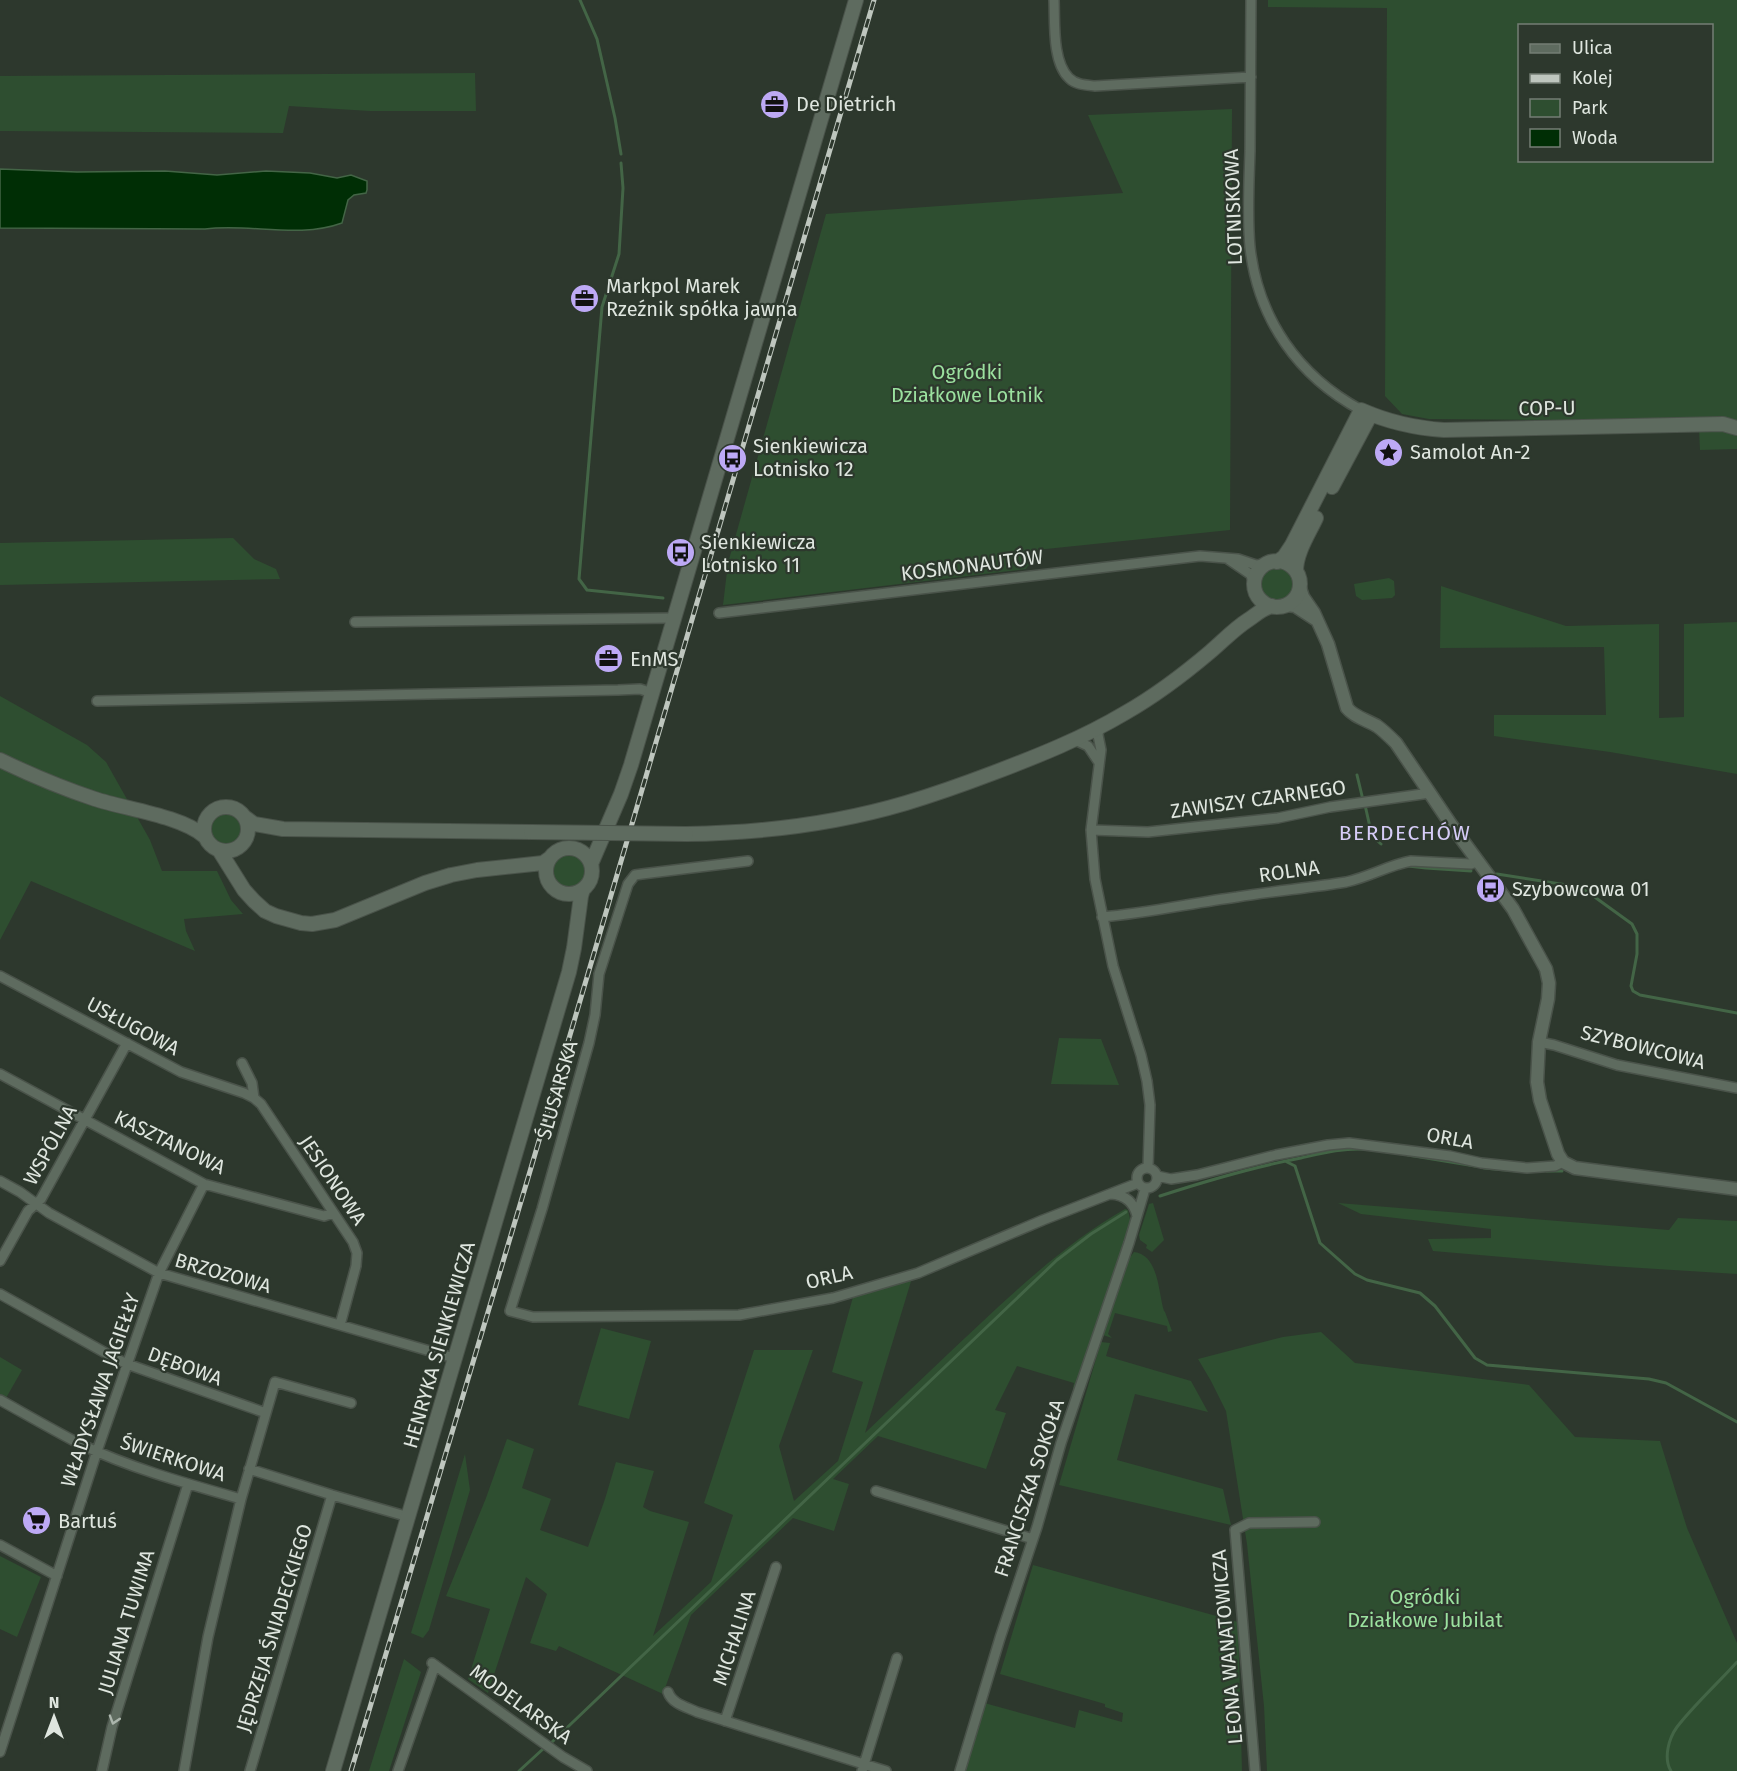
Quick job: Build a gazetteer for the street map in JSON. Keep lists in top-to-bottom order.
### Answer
{
  "streets": {
    "main road": ["COP-U", "HENRYKA SIENKIEWICZA"],
    "street": [
      "LOTNISKOWA",
      "KOSMONAUTÓW",
      "ZAWISZY CZARNEGO",
      "ROLNA",
      "USŁUGOWA",
      "SZYBOWCOWA",
      "ŚLUSARSKA",
      "ORLA",
      "KASZTANOWA",
      "WSPÓLNA",
      "JESIONOWA",
      "BRZOZOWA",
      "DĘBOWA",
      "WŁADYSŁAWA JAGIEŁŁY",
      "ŚWIERKOWA",
      "FRANCISZKA SOKOŁA",
      "JULIANA TUWIMA",
      "JĘDRZEJA ŚNIADECKIEGO",
      "MICHALINA",
      "LEONA WANATOWICZA",
      "MODELARSKA"
    ]
  },
  "crossings": [
    ["LOTNISKOWA", "COP-U"],
    ["USŁUGOWA", "WSPÓLNA"],
    ["USŁUGOWA", "JESIONOWA"],
    ["ŚLUSARSKA", "ORLA"],
    ["ORLA", "FRANCISZKA SOKOŁA"],
    ["KASZTANOWA", "WSPÓLNA"],
    ["KASZTANOWA", "JESIONOWA"],
    ["KASZTANOWA", "WŁADYSŁAWA JAGIEŁŁY"],
    ["WSPÓLNA", "BRZOZOWA"],
    ["JESIONOWA", "BRZOZOWA"],
    ["BRZOZOWA", "HENRYKA SIENKIEWICZA"],
    ["BRZOZOWA", "WŁADYSŁAWA JAGIEŁŁY"],
    ["DĘBOWA", "WŁADYSŁAWA JAGIEŁŁY"],
    ["WŁADYSŁAWA JAGIEŁŁY", "ŚWIERKOWA"],
    ["ŚWIERKOWA", "JULIANA TUWIMA"]
  ],
  "districts": ["BERDECHÓW"],
  "parks": ["Ogródki Działkowe Lotnik", "Ogródki Działkowe Jubilat"],
  "places": {
    "office": ["De Dietrich", "Markpol Marek Rzeźnik spółka jawna", "EnMS"],
    "place": ["Samolot An-2"],
    "bus stop": ["Sienkiewicza Lotnisko 12", "Sienkiewicza Lotnisko 11", "Szybowcowa 01"],
    "supermarket": ["Bartuś"]
  },
  "legend": [
    "Ulica",
    "Kolej",
    "Park",
    "Woda"
  ],
  "north": "top"
}
